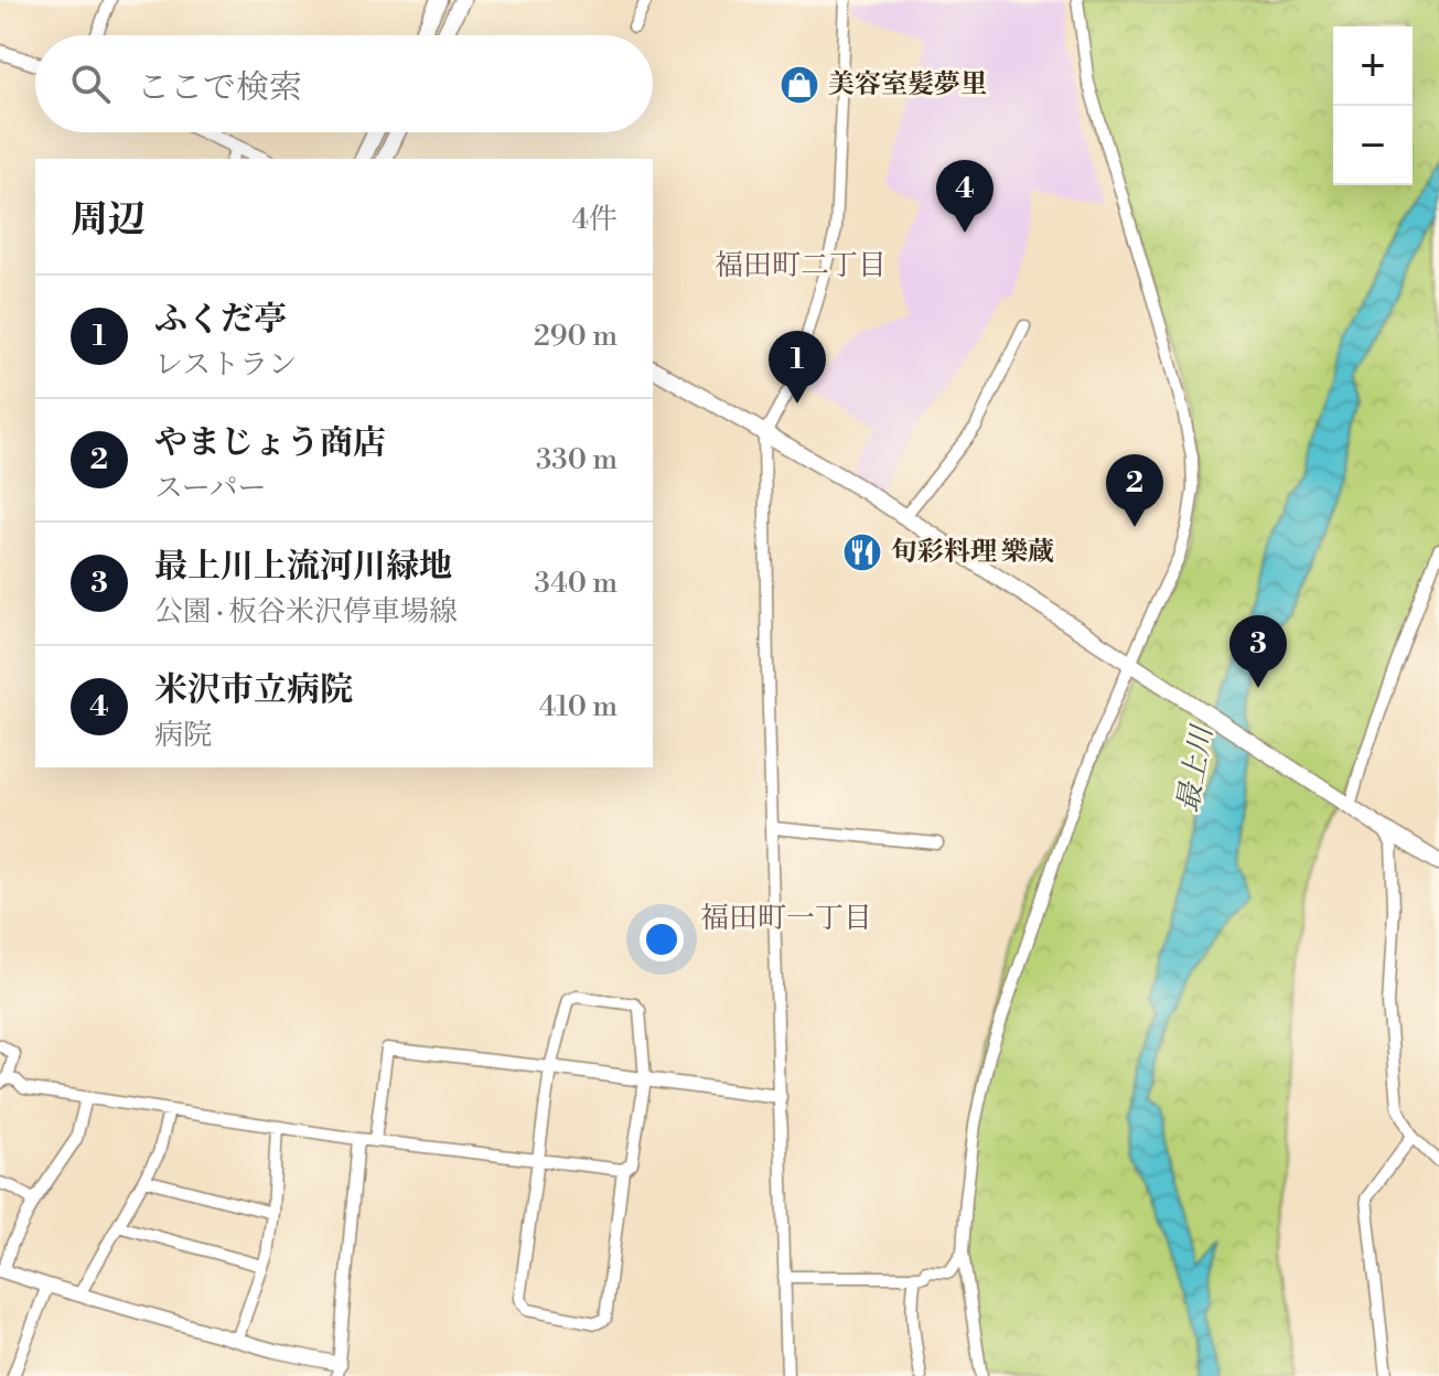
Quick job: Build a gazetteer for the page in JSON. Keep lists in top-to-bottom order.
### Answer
{
  "districts": ["福田町二丁目", "福田町一丁目"],
  "water": ["最上川"],
  "places": {
    "shop": ["美容室髪夢里"],
    "restaurant": ["旬彩料理 樂蔵"]
  },
  "page": {
    "map_buttons": ["+", "−"],
    "search": "ここで検索",
    "heading": ["周辺", "4件"],
    "pins": [
      "4",
      "1",
      "2",
      "3"
    ],
    "list": [
      {
        "mark": "1",
        "name": "ふくだ亭",
        "note": "レストラン",
        "value": "290 m"
      },
      {
        "mark": "2",
        "name": "やまじょう商店",
        "note": "スーパー",
        "value": "330 m"
      },
      {
        "mark": "3",
        "name": "最上川上流河川緑地",
        "note": "公園 · 板谷米沢停車場線",
        "value": "340 m"
      },
      {
        "mark": "4",
        "name": "米沢市立病院",
        "note": "病院",
        "value": "410 m"
      }
    ]
  }
}
